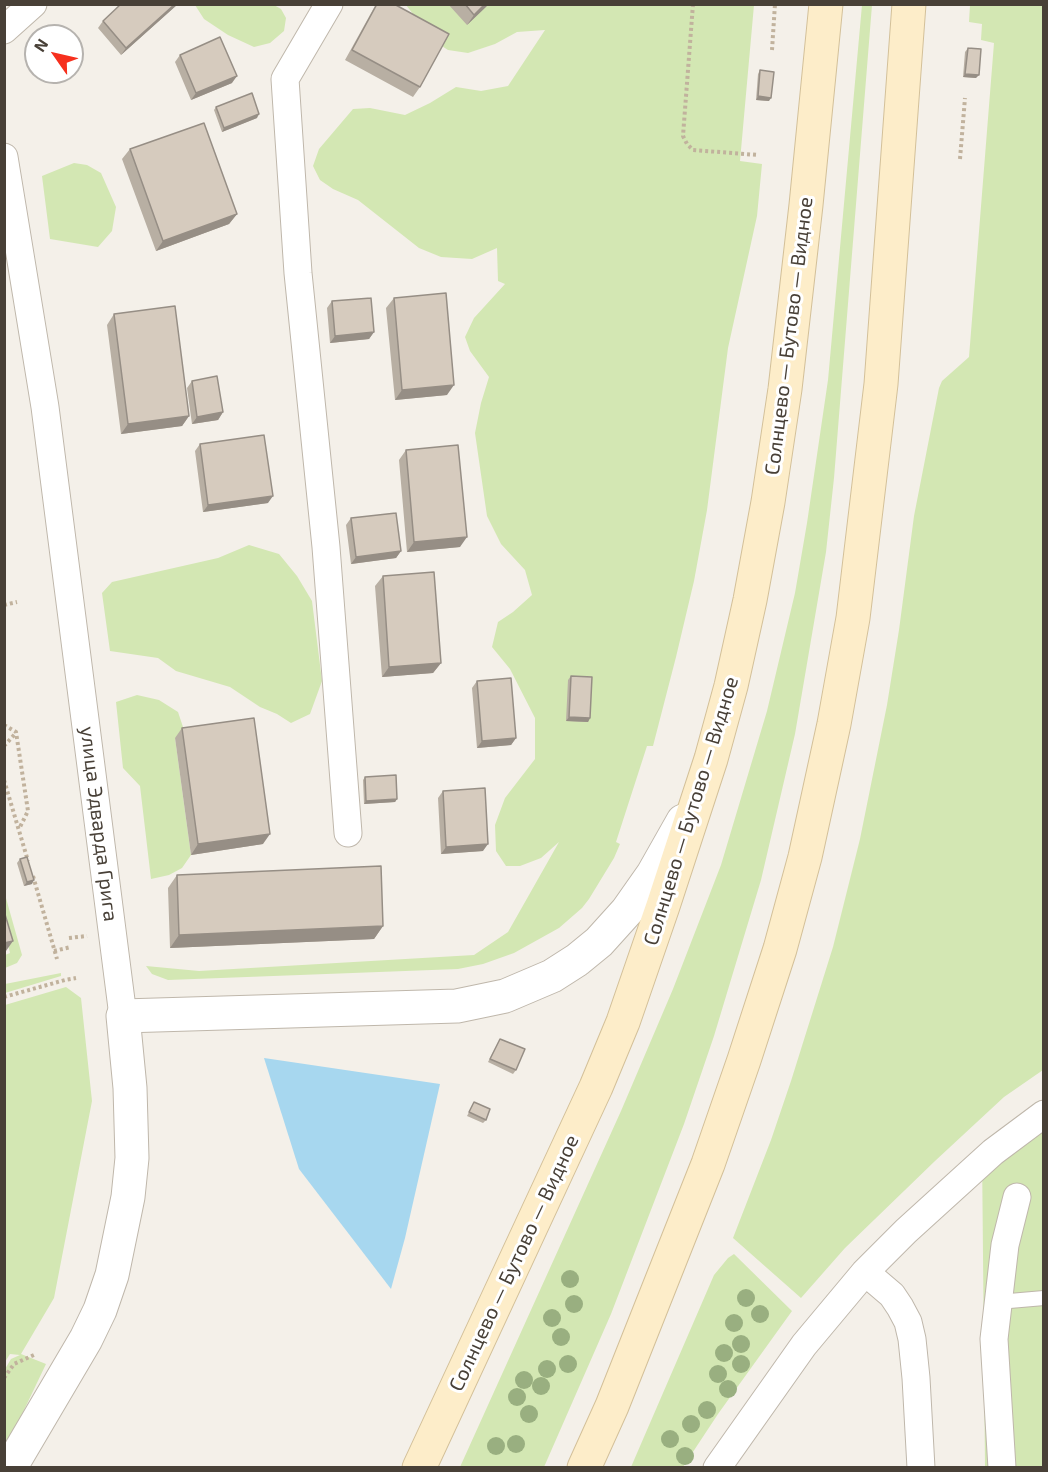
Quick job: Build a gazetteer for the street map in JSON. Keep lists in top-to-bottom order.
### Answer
{
  "streets": {
    "main road": ["Солнцево — Бутово — Видное"],
    "street": ["улица Эдварда Грига"]
  },
  "north": "top left"
}
